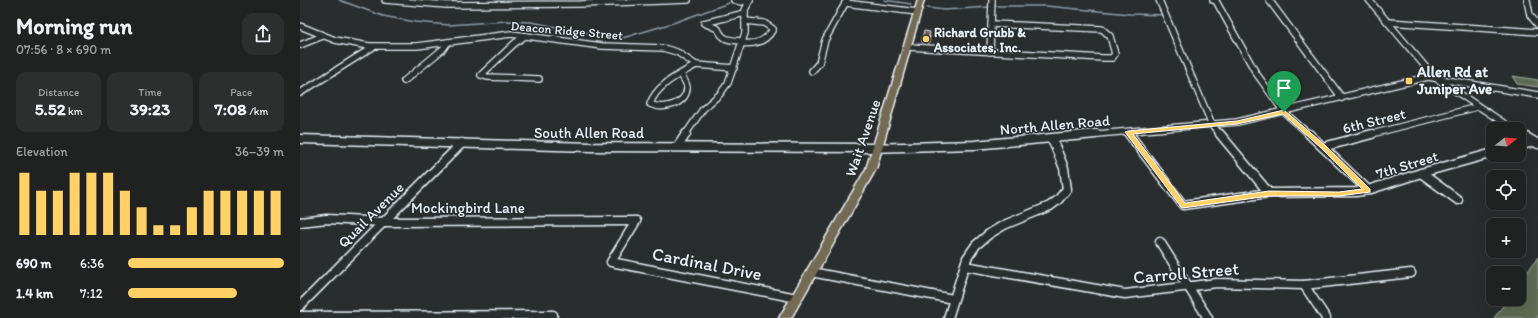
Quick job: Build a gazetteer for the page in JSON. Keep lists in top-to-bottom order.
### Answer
{
  "streets": {
    "main road": ["Wait Avenue"],
    "street": [
      "Deacon Ridge Street",
      "6th Street",
      "North Allen Road",
      "South Allen Road",
      "7th Street",
      "Mockingbird Lane",
      "Quail Avenue",
      "Cardinal Drive",
      "Carroll Street"
    ]
  },
  "crossings": [
    ["North Allen Road", "South Allen Road"],
    ["North Allen Road", "Wait Avenue"],
    ["North Allen Road", "7th Street"],
    ["South Allen Road", "Wait Avenue"],
    ["South Allen Road", "Quail Avenue"],
    ["Wait Avenue", "Cardinal Drive"],
    ["Mockingbird Lane", "Quail Avenue"],
    ["Mockingbird Lane", "Cardinal Drive"]
  ],
  "places": {
    "other": ["Richard Grubb & Associates, Inc."],
    "transit": ["Allen Rd at Juniper Ave"]
  },
  "north": "right",
  "page": {
    "heading": ["Morning run", "07:56 · 8 × 690 m"],
    "stats": [
      ["Distance", "5.52 km"],
      ["Time", "39:23"],
      ["Pace", "7:08 /km"]
    ],
    "map_buttons": ["+", "−"],
    "chart": ["Elevation", "36–39 m"],
    "list": [
      {
        "name": "690 m",
        "note": "6:36"
      },
      {
        "name": "1.4 km",
        "note": "7:12"
      }
    ]
  }
}
